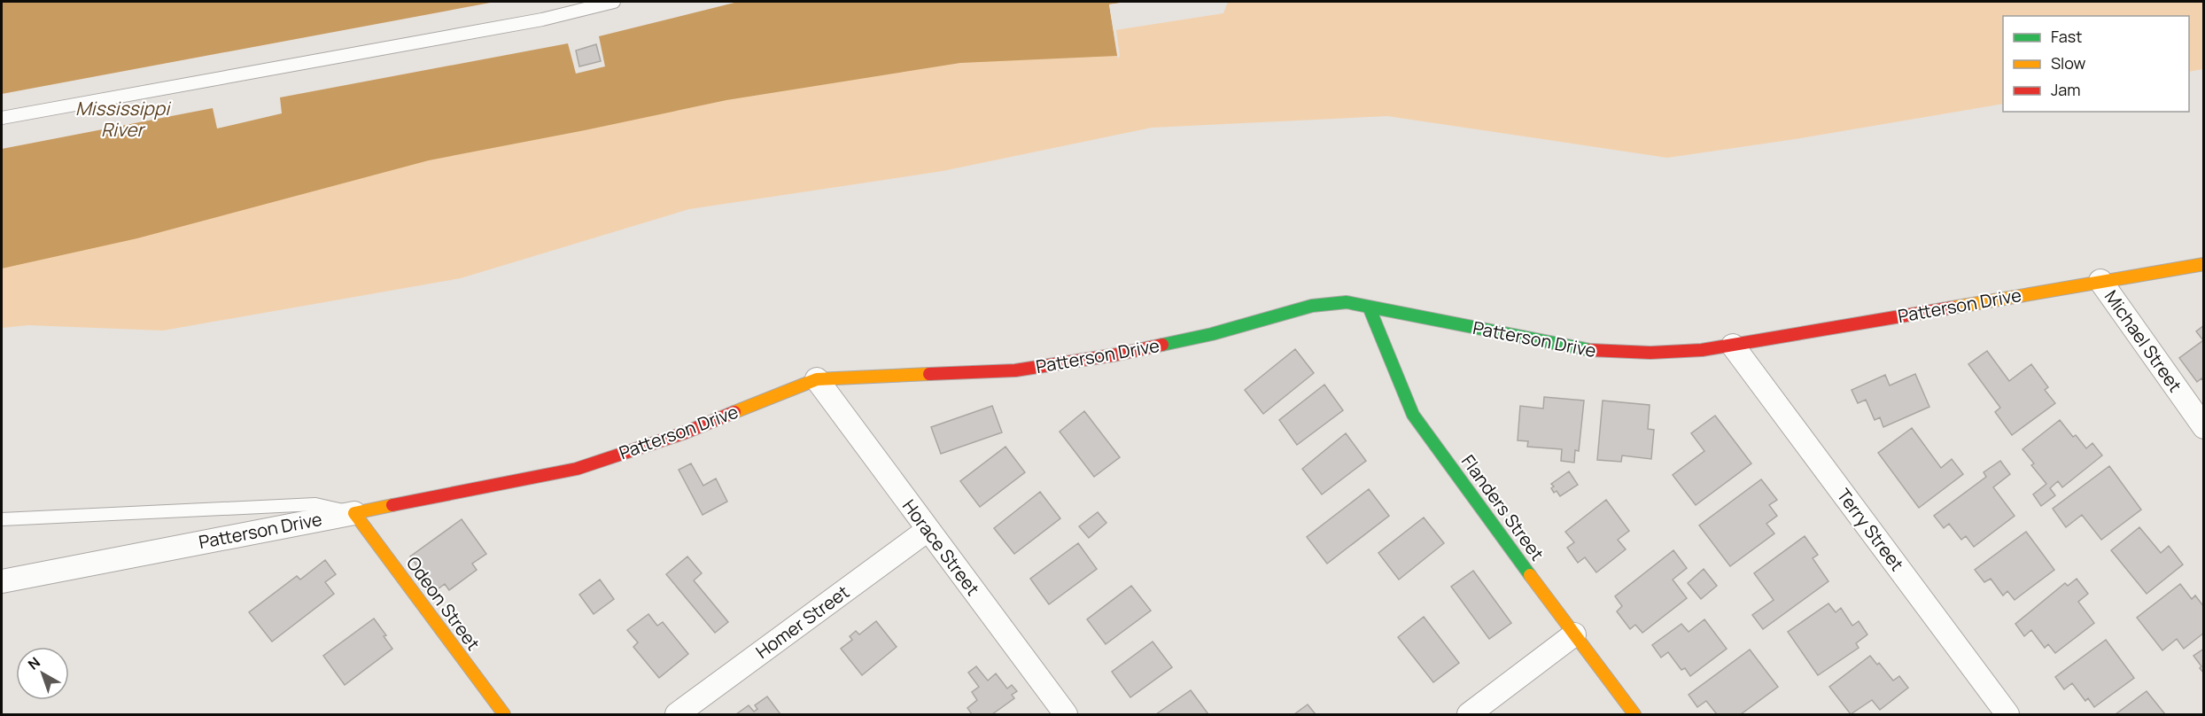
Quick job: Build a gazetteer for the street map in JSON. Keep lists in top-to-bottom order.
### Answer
{
  "streets": {
    "street": [
      "Patterson Drive",
      "Michael Street",
      "Flanders Street",
      "Terry Street",
      "Horace Street",
      "Odeon Street",
      "Homer Street"
    ]
  },
  "crossings": [
    ["Patterson Drive", "Michael Street"],
    ["Patterson Drive", "Flanders Street"],
    ["Patterson Drive", "Terry Street"],
    ["Patterson Drive", "Horace Street"],
    ["Patterson Drive", "Odeon Street"],
    ["Horace Street", "Homer Street"]
  ],
  "water": ["Mississippi River"],
  "legend": ["Fast", "Slow", "Jam"],
  "north": "top left"
}
